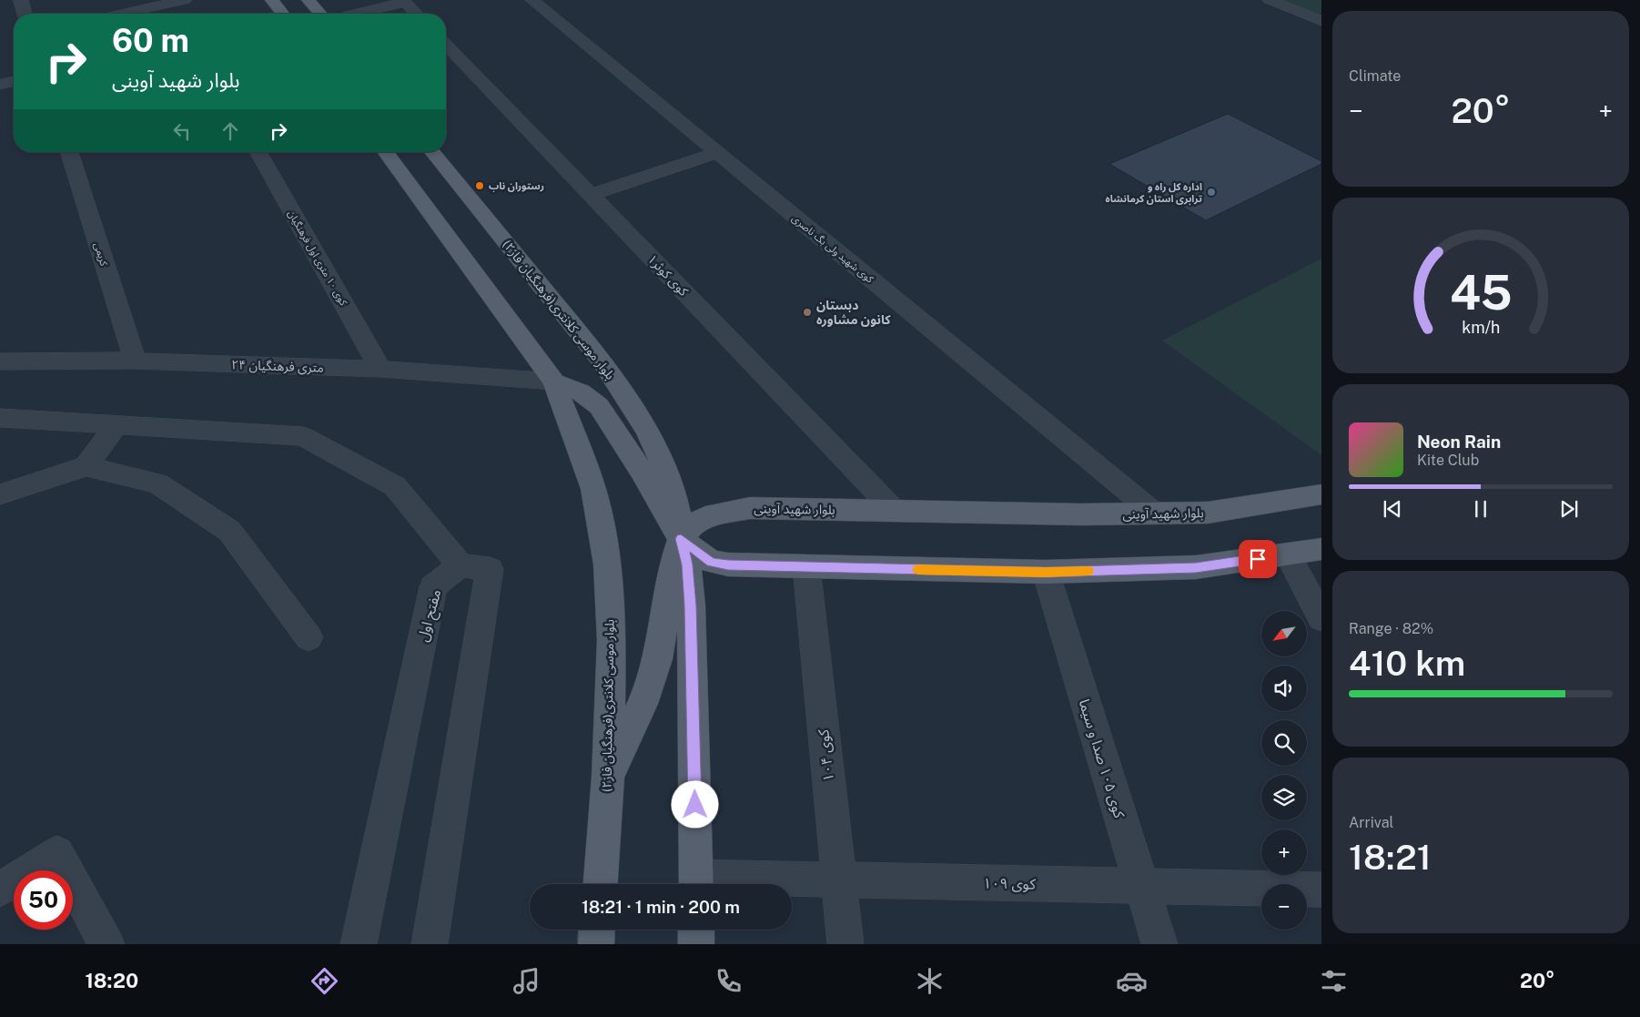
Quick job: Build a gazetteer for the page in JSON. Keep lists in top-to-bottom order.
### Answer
{
  "streets": {
    "main road": ["بلوار موسی کلانتری(فرهنگیان فاز۲)", "بلوار شهید آوینی"],
    "street": [
      "کوی شهید ولی بگ ناصری",
      "کریمی",
      "کوی ۱۰ متری اول فرهنگیان",
      "کوی کوثر۱",
      "۲۴ متری فرهنگیان",
      "مفتح اول",
      "کوی ۱۰۴",
      "کوی ۱۰۵ صدا و سیما",
      "کوی ۱۰۹"
    ]
  },
  "crossings": [
    ["کوی شهید ولی بگ ناصری", "بلوار شهید آوینی"],
    ["کریمی", "۲۴ متری فرهنگیان"],
    ["کوی ۱۰ متری اول فرهنگیان", "۲۴ متری فرهنگیان"],
    ["کوی کوثر۱", "بلوار شهید آوینی"],
    ["بلوار موسی کلانتری(فرهنگیان فاز۲)", "۲۴ متری فرهنگیان"],
    ["بلوار موسی کلانتری(فرهنگیان فاز۲)", "بلوار شهید آوینی"],
    ["بلوار موسی کلانتری(فرهنگیان فاز۲)", "کوی ۱۰۹"],
    ["کوی ۱۰۴", "کوی ۱۰۹"],
    ["کوی ۱۰۵ صدا و سیما", "کوی ۱۰۹"]
  ],
  "places": ["رستوران ناب", "اداره کل راه و ترابری استان کرمانشاه", "دبستان کانون مشاوره"],
  "north": "bottom left",
  "page": {
    "tile": [
      "Climate",
      ["Range · 82%", "410 km"],
      ["Arrival", "18:21"]
    ],
    "turn": ["60 m", "بلوار شهید آوینی"],
    "heat": ["−", "20°", "+"],
    "song": ["Neon Rain", "Kite Club"],
    "map_buttons": ["+", "−"],
    "limit": "50",
    "trip": "18:21 · 1 min · 200 m",
    "tabs": ["18:20", "20°"],
    "gauge": ["45", "km/h"]
  }
}
